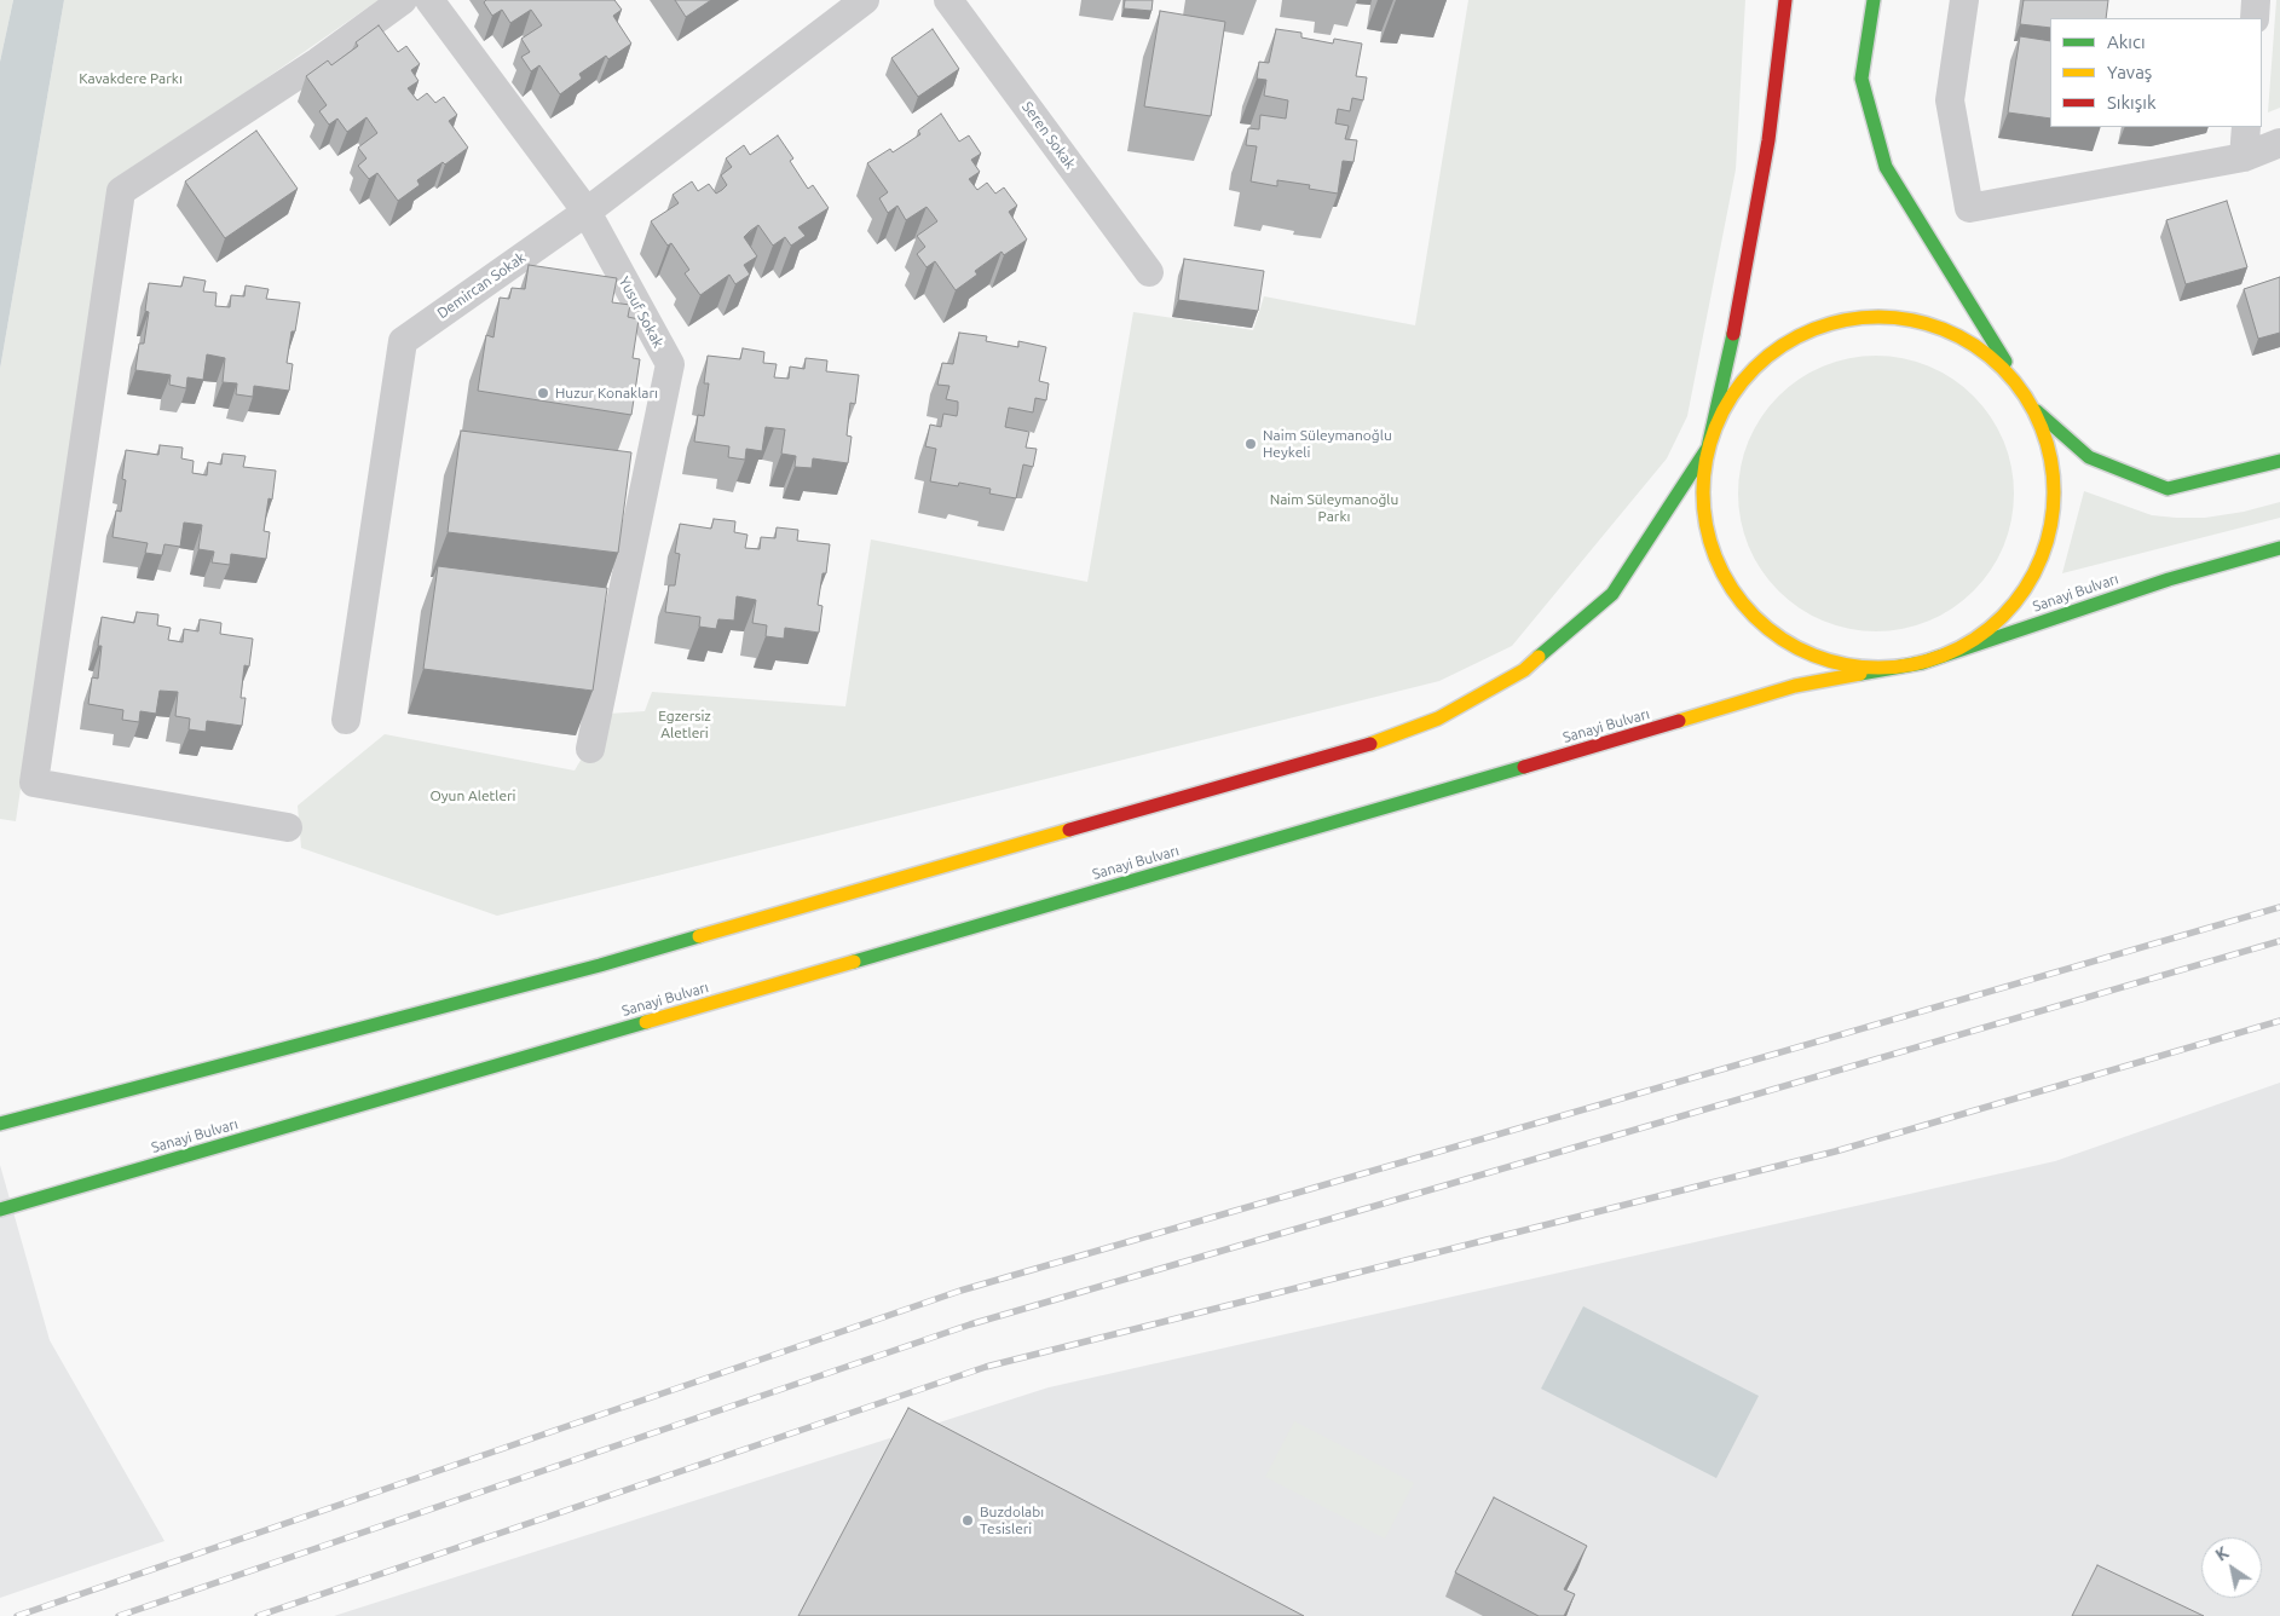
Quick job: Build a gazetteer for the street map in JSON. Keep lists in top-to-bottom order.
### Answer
{
  "streets": {
    "main road": ["Sanayi Bulvarı"],
    "street": ["Seren Sokak", "Demircan Sokak", "Yusuf Sokak"]
  },
  "crossings": [
    ["Demircan Sokak", "Yusuf Sokak"]
  ],
  "parks": [
    "Kavakdere Parkı",
    "Naim Süleymanoğlu Parkı",
    "Egzersiz Aletleri",
    "Oyun Aletleri"
  ],
  "places": ["Huzur Konakları", "Naim Süleymanoğlu Heykeli", "Buzdolabı Tesisleri"],
  "legend": ["Akıcı", "Yavaş", "Sıkışık"],
  "north": "top left"
}
